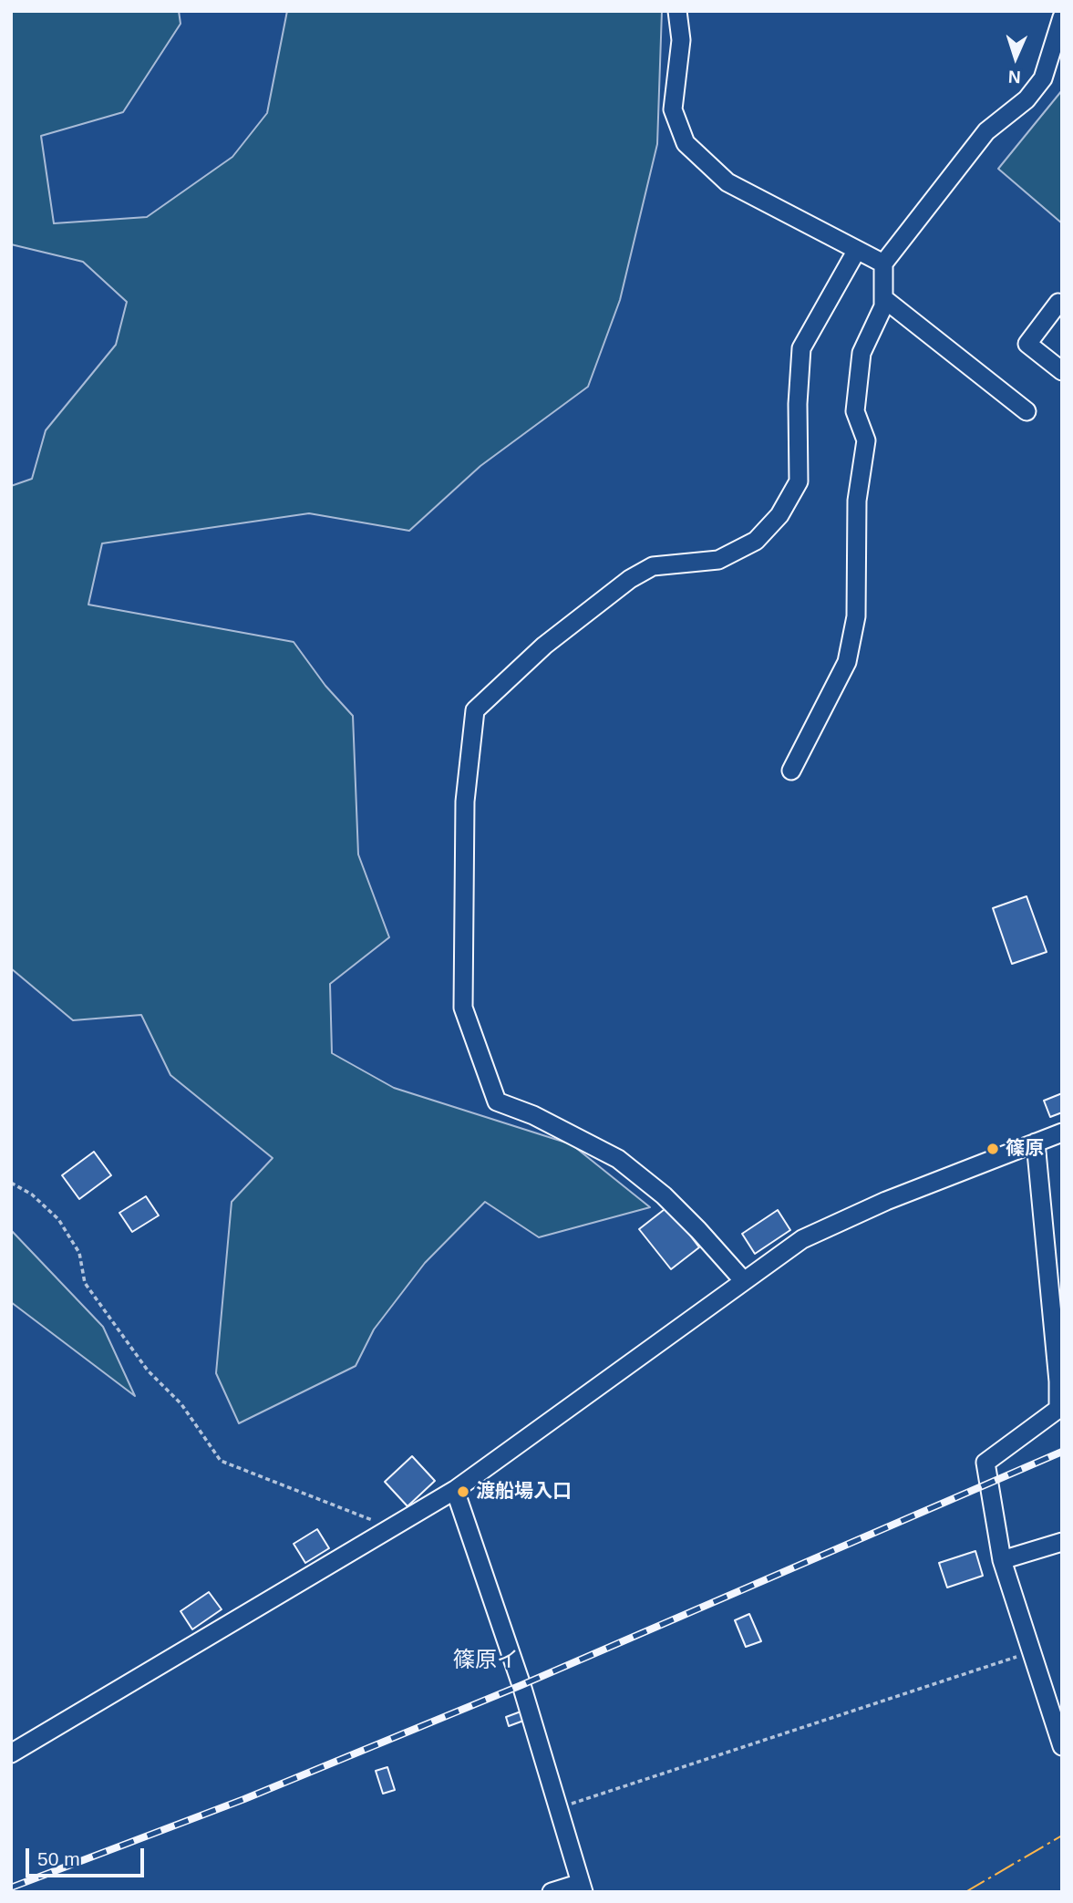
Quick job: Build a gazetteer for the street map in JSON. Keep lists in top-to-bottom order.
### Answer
{
  "districts": ["篠原イ"],
  "places": ["篠原", "渡船場入口"],
  "scale_bar": "50 m",
  "north": "bottom"
}
